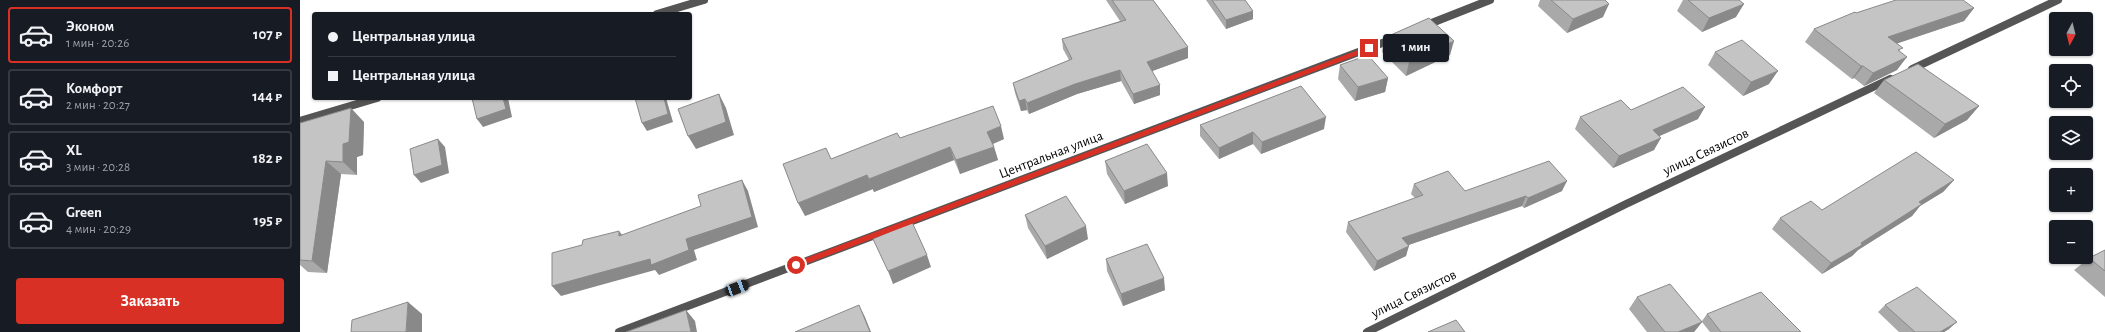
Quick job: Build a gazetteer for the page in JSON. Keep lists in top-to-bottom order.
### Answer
{
  "streets": {
    "street": ["улица Связистов", "Центральная улица"]
  },
  "north": "bottom",
  "page": {
    "list": [
      {
        "name": "Эконом",
        "note": "1 мин · 20:26",
        "value": "107 ₽"
      },
      {
        "name": "Комфорт",
        "note": "2 мин · 20:27",
        "value": "144 ₽"
      },
      {
        "name": "XL",
        "note": "3 мин · 20:28",
        "value": "182 ₽"
      },
      {
        "name": "Green",
        "note": "4 мин · 20:29",
        "value": "195 ₽"
      }
    ],
    "map_buttons": ["+", "−"],
    "banner": ["Центральная улица", "Центральная улица"],
    "bubble": "1 мин",
    "buttons": "Заказать"
  }
}
